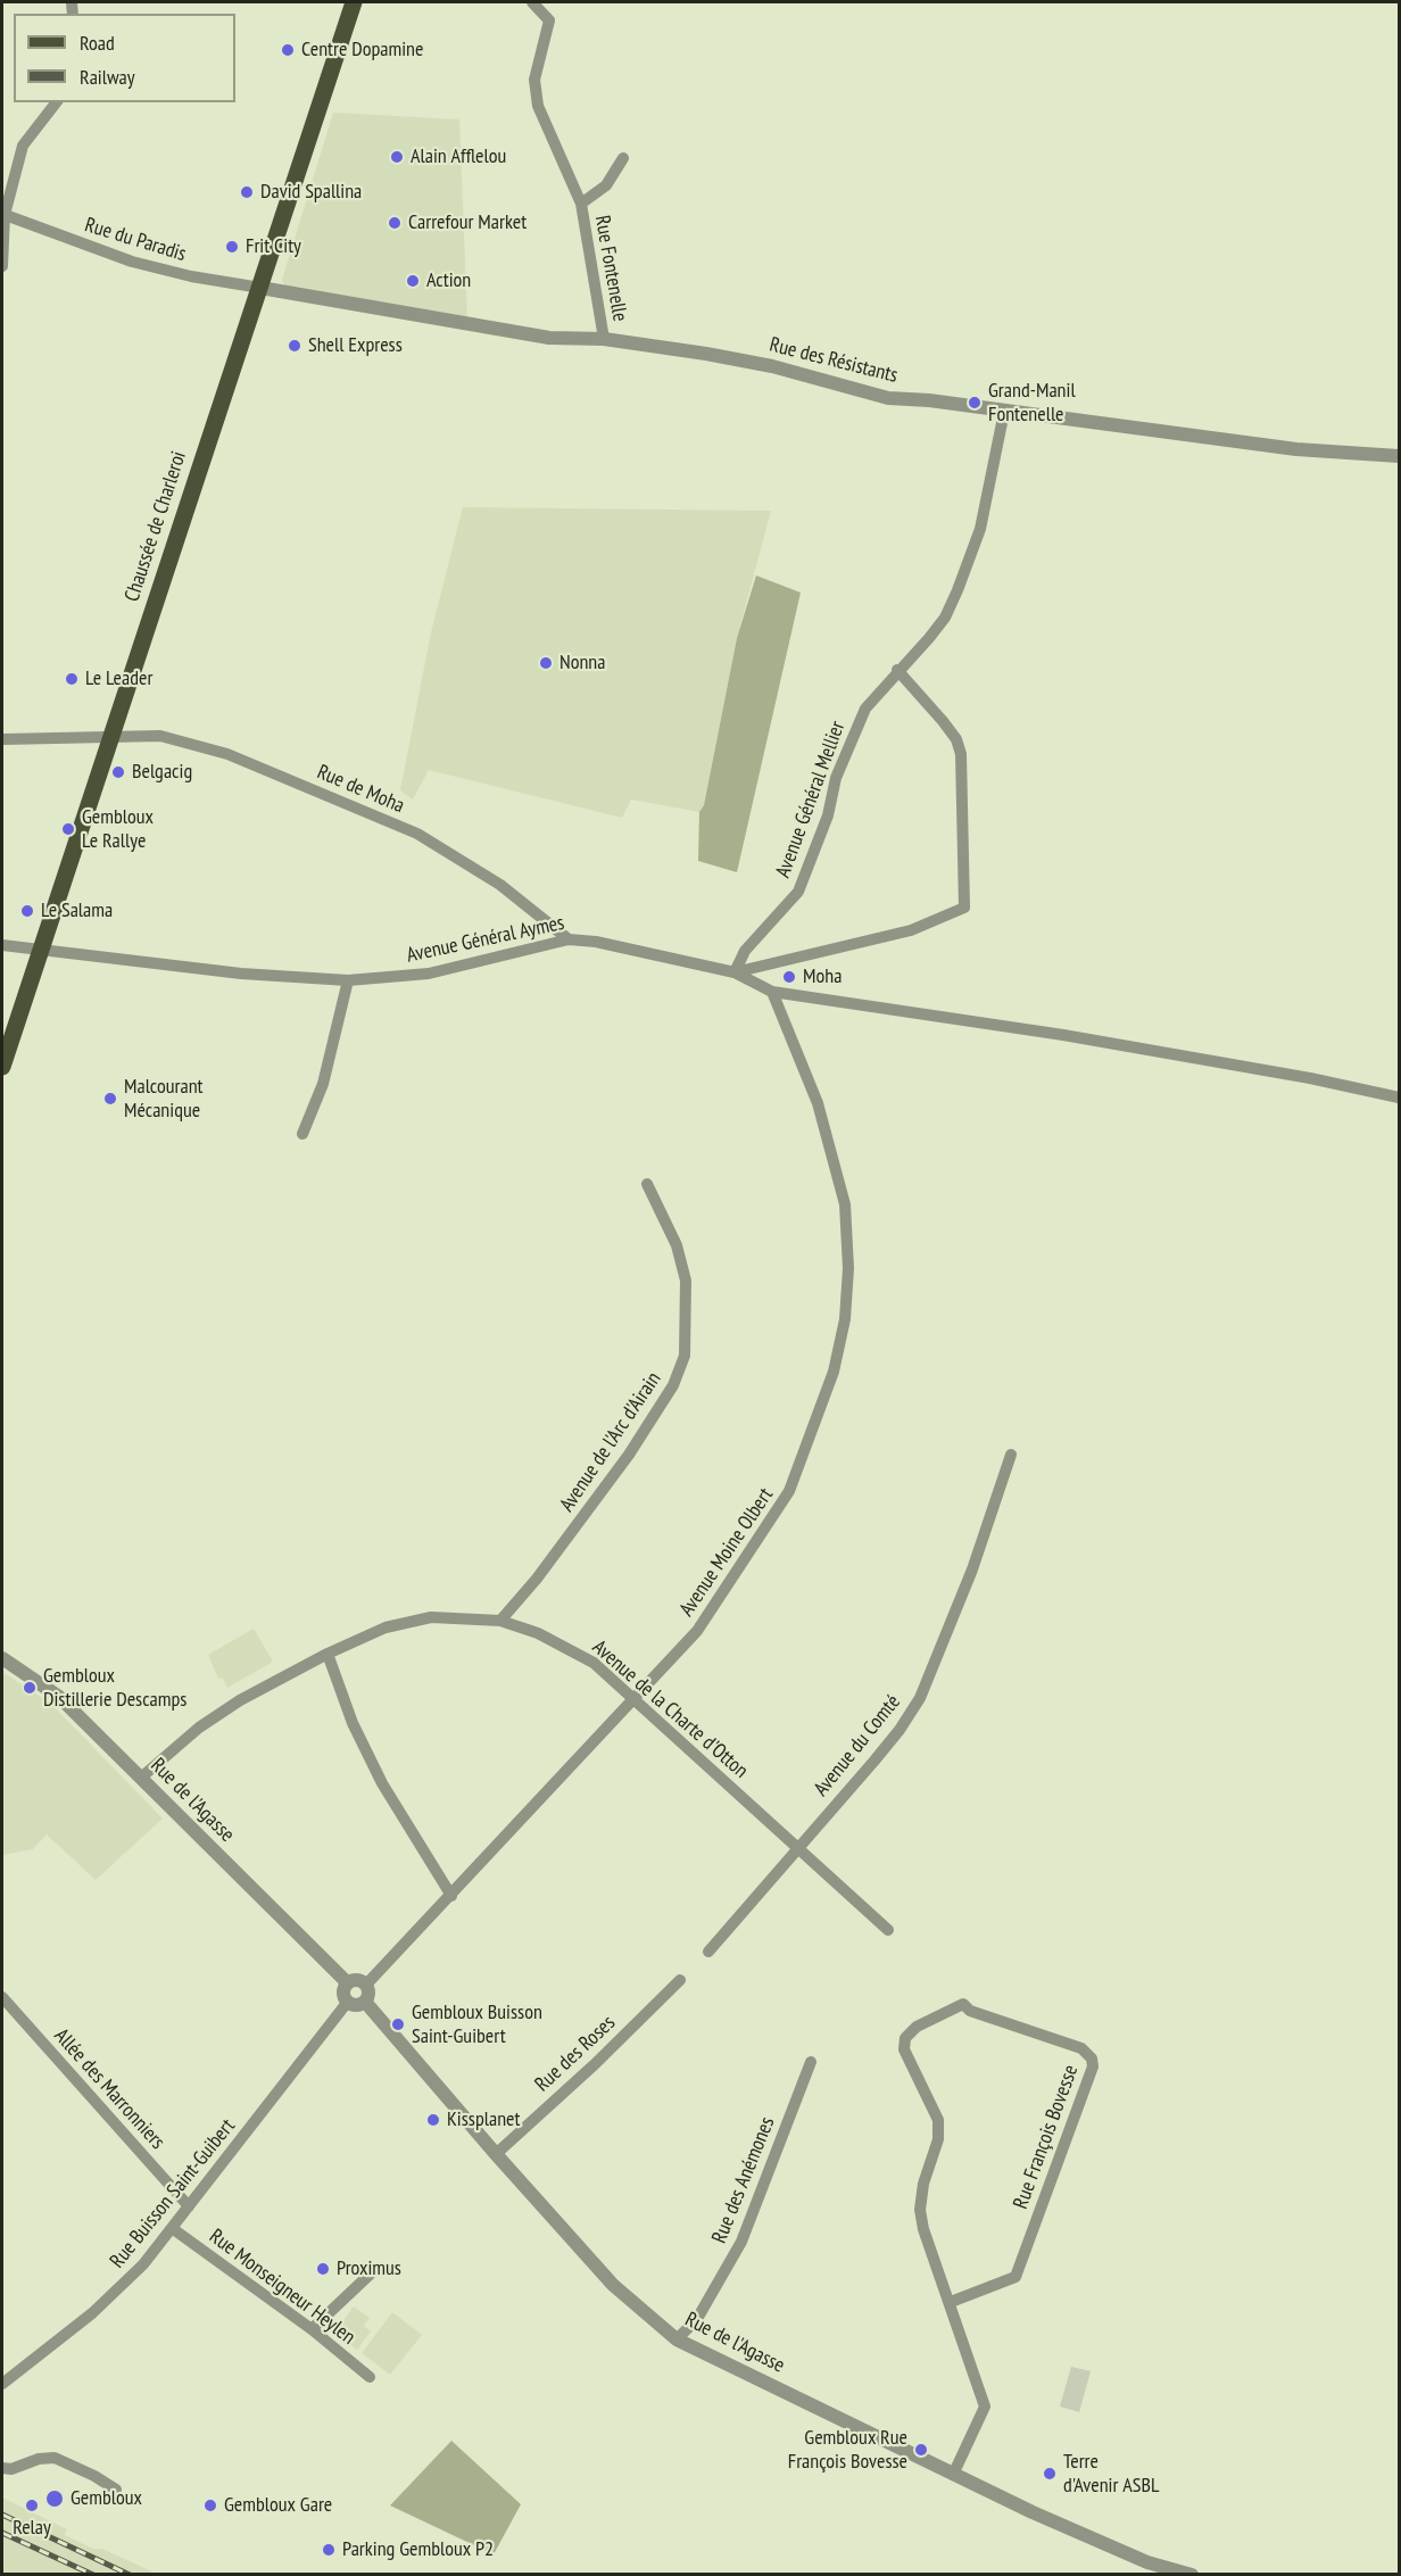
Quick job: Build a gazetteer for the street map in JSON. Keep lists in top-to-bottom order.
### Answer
{
  "streets": {
    "main road": ["Chaussée de Charleroi"],
    "street": [
      "Rue du Paradis",
      "Rue Fontenelle",
      "Rue des Résistants",
      "Rue de Moha",
      "Avenue Général Mellier",
      "Avenue Général Aymes",
      "Avenue de l'Arc d'Airain",
      "Avenue Moine Olbert",
      "Avenue de la Charte d'Otton",
      "Avenue du Comté",
      "Rue de l'Agasse",
      "Rue des Roses",
      "Allée des Marronniers",
      "Rue François Bovesse",
      "Rue des Anémones",
      "Rue Buisson Saint-Guibert",
      "Rue Monseigneur Heylen"
    ]
  },
  "crossings": [
    ["Rue du Paradis", "Rue des Résistants"],
    ["Rue du Paradis", "Chaussée de Charleroi"],
    ["Rue Fontenelle", "Rue des Résistants"],
    ["Rue des Résistants", "Chaussée de Charleroi"],
    ["Rue des Résistants", "Avenue Général Mellier"],
    ["Chaussée de Charleroi", "Rue de Moha"],
    ["Chaussée de Charleroi", "Avenue Général Aymes"],
    ["Rue de Moha", "Avenue Général Aymes"],
    ["Avenue Général Mellier", "Avenue Général Aymes"],
    ["Avenue de l'Arc d'Airain", "Avenue de la Charte d'Otton"],
    ["Avenue Moine Olbert", "Avenue de la Charte d'Otton"],
    ["Avenue Moine Olbert", "Rue de l'Agasse"],
    ["Avenue Moine Olbert", "Rue Buisson Saint-Guibert"],
    ["Avenue de la Charte d'Otton", "Avenue du Comté"],
    ["Avenue de la Charte d'Otton", "Rue de l'Agasse"],
    ["Rue de l'Agasse", "Rue des Roses"],
    ["Rue de l'Agasse", "Rue François Bovesse"],
    ["Rue de l'Agasse", "Rue des Anémones"],
    ["Rue de l'Agasse", "Rue Buisson Saint-Guibert"],
    ["Allée des Marronniers", "Rue Buisson Saint-Guibert"],
    ["Rue Buisson Saint-Guibert", "Rue Monseigneur Heylen"]
  ],
  "places": [
    "Centre Dopamine",
    "Alain Afflelou",
    "David Spallina",
    "Carrefour Market",
    "Frit City",
    "Action",
    "Shell Express",
    "Grand-Manil Fontenelle",
    "Nonna",
    "Le Leader",
    "Belgacig",
    "Gembloux Le Rallye",
    "Le Salama",
    "Moha",
    "Malcourant Mécanique",
    "Gembloux Distillerie Descamps",
    "Gembloux Buisson Saint-Guibert",
    "Kissplanet",
    "Proximus",
    "Gembloux Rue François Bovesse",
    "Terre d'Avenir ASBL",
    "Gembloux",
    "Relay",
    "Gembloux Gare",
    "Parking Gembloux P2"
  ],
  "legend": ["Road", "Railway"]
}
